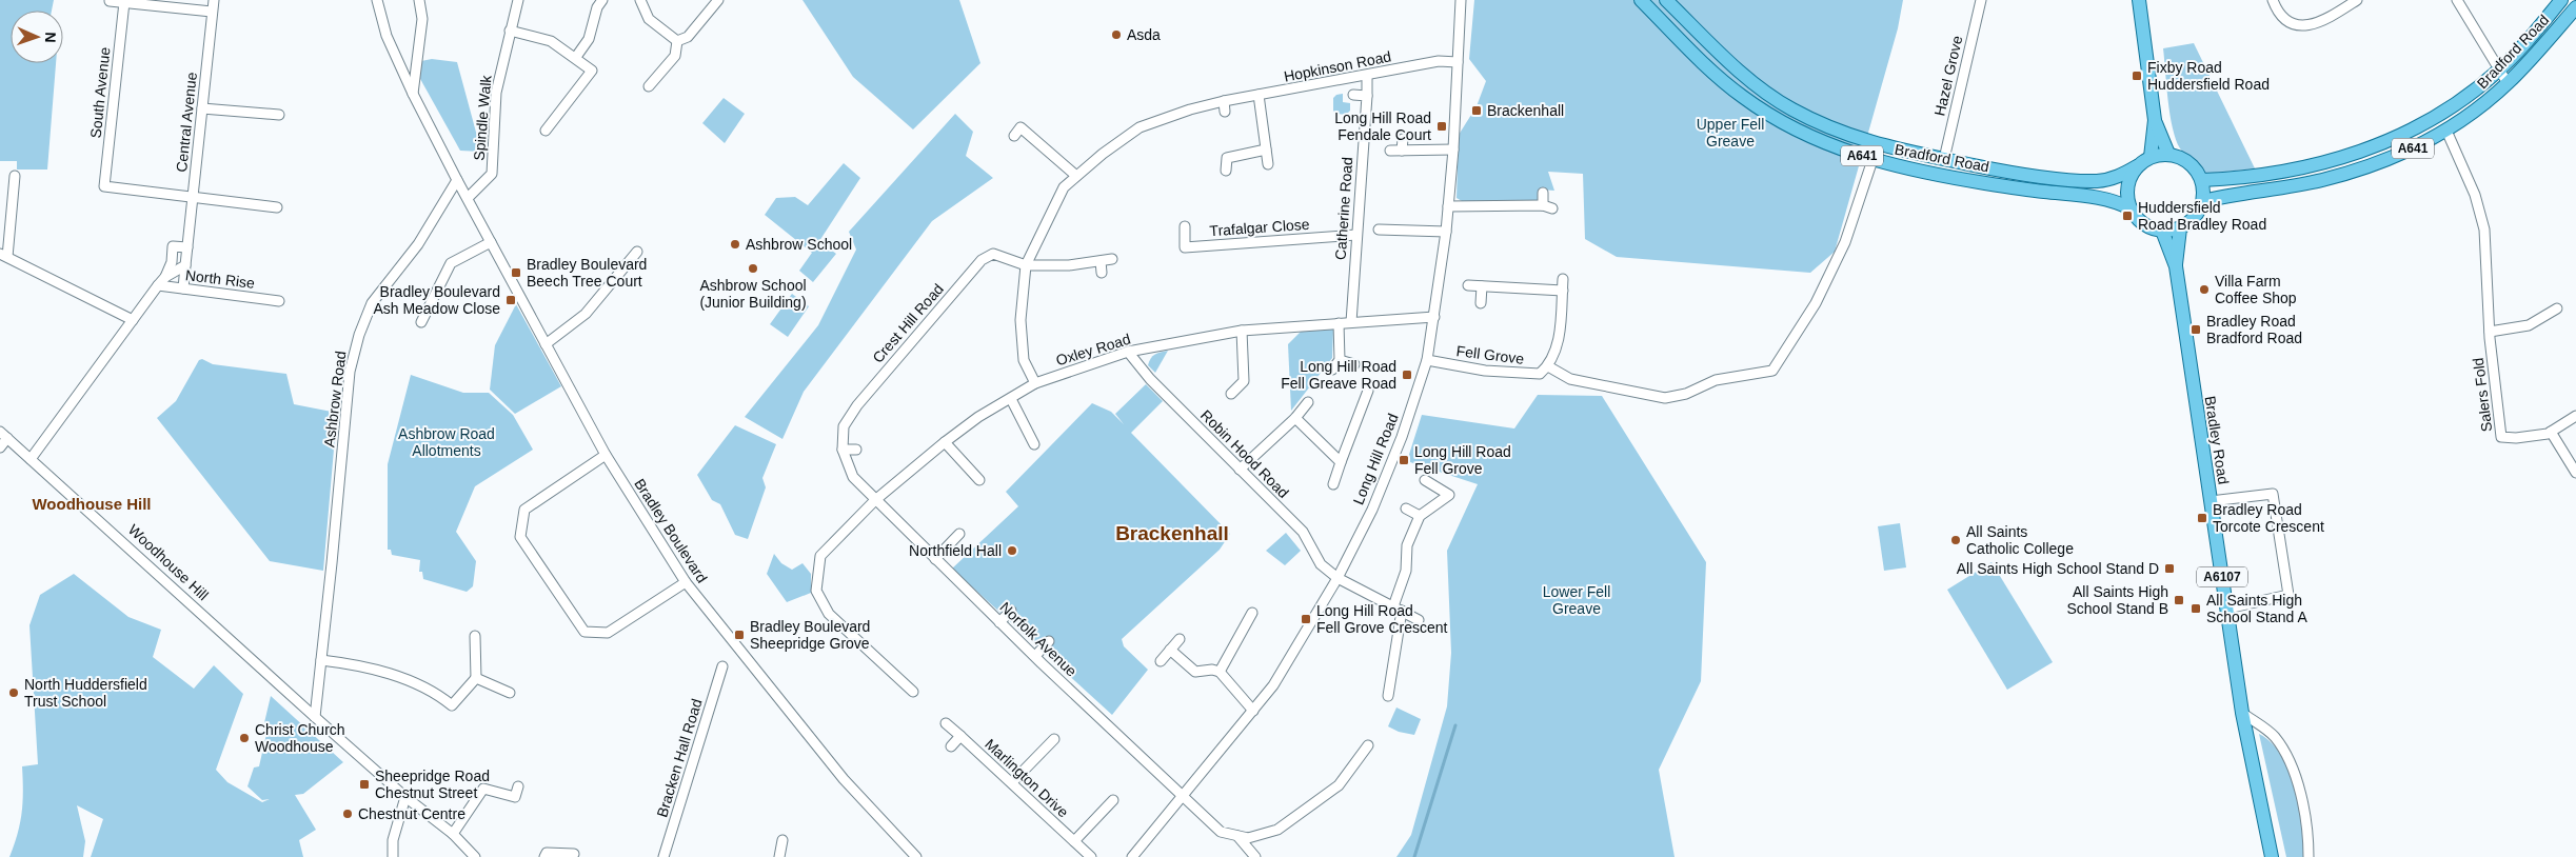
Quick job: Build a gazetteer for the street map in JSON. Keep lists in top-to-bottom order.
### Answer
{
  "streets": {
    "main road": [
      "Bradford Road",
      "A641",
      "Bradley Road",
      "A6107"
    ],
    "street": [
      "Hopkinson Road",
      "Hazel Grove",
      "South Avenue",
      "Spindle Walk",
      "Central Avenue",
      "Catherine Road",
      "Trafalgar Close",
      "North Rise",
      "Crest Hill Road",
      "Oxley Road",
      "Fell Grove",
      "Salers Fold",
      "Ashbrow Road",
      "Robin Hood Road",
      "Long Hill Road",
      "Bradley Boulevard",
      "Woodhouse Hill",
      "Norfolk Avenue",
      "Bracken Hall Road",
      "Marlington Drive"
    ]
  },
  "crossings": [
    ["Bradford Road", "Hazel Grove"],
    ["Bradford Road", "A641"],
    ["Bradford Road", "Bradley Road"],
    ["Hopkinson Road", "Catherine Road"],
    ["Hopkinson Road", "Crest Hill Road"],
    ["Hopkinson Road", "Oxley Road"],
    ["Hopkinson Road", "Long Hill Road"],
    ["South Avenue", "Central Avenue"],
    ["Spindle Walk", "Bradley Boulevard"],
    ["Central Avenue", "North Rise"],
    ["A641", "Bradley Road"],
    ["Catherine Road", "Trafalgar Close"],
    ["Catherine Road", "Oxley Road"],
    ["Crest Hill Road", "Oxley Road"],
    ["Crest Hill Road", "Norfolk Avenue"],
    ["Oxley Road", "Robin Hood Road"],
    ["Oxley Road", "Long Hill Road"],
    ["Oxley Road", "Norfolk Avenue"],
    ["Fell Grove", "Long Hill Road"],
    ["Ashbrow Road", "Bradley Boulevard"],
    ["Ashbrow Road", "Woodhouse Hill"],
    ["Robin Hood Road", "Long Hill Road"],
    ["Long Hill Road", "Norfolk Avenue"]
  ],
  "districts": ["Woodhouse Hill", "Brackenhall"],
  "parks": ["Upper Fell Greave", "Ashbrow Road Allotments", "Lower Fell Greave"],
  "places": {
    "other": [
      "Asda",
      "Ashbrow School",
      "Ashbrow School (Junior Building)",
      "Villa Farm Coffee Shop",
      "All Saints Catholic College",
      "Northfield Hall",
      "North Huddersfield Trust School",
      "Christ Church Woodhouse",
      "Chestnut Centre"
    ],
    "transit": [
      "Fixby Road Huddersfield Road",
      "Brackenhall",
      "Long Hill Road Fendale Court",
      "Huddersfield Road Bradley Road",
      "Bradley Boulevard Beech Tree Court",
      "Bradley Boulevard Ash Meadow Close",
      "Bradley Road Bradford Road",
      "Long Hill Road Fell Greave Road",
      "Long Hill Road Fell Grove",
      "Bradley Road Torcote Crescent",
      "All Saints High School Stand D",
      "All Saints High School Stand B",
      "All Saints High School Stand A",
      "Long Hill Road Fell Grove Crescent",
      "Bradley Boulevard Sheepridge Grove",
      "Sheepridge Road Chestnut Street"
    ]
  },
  "north": "right"
}
